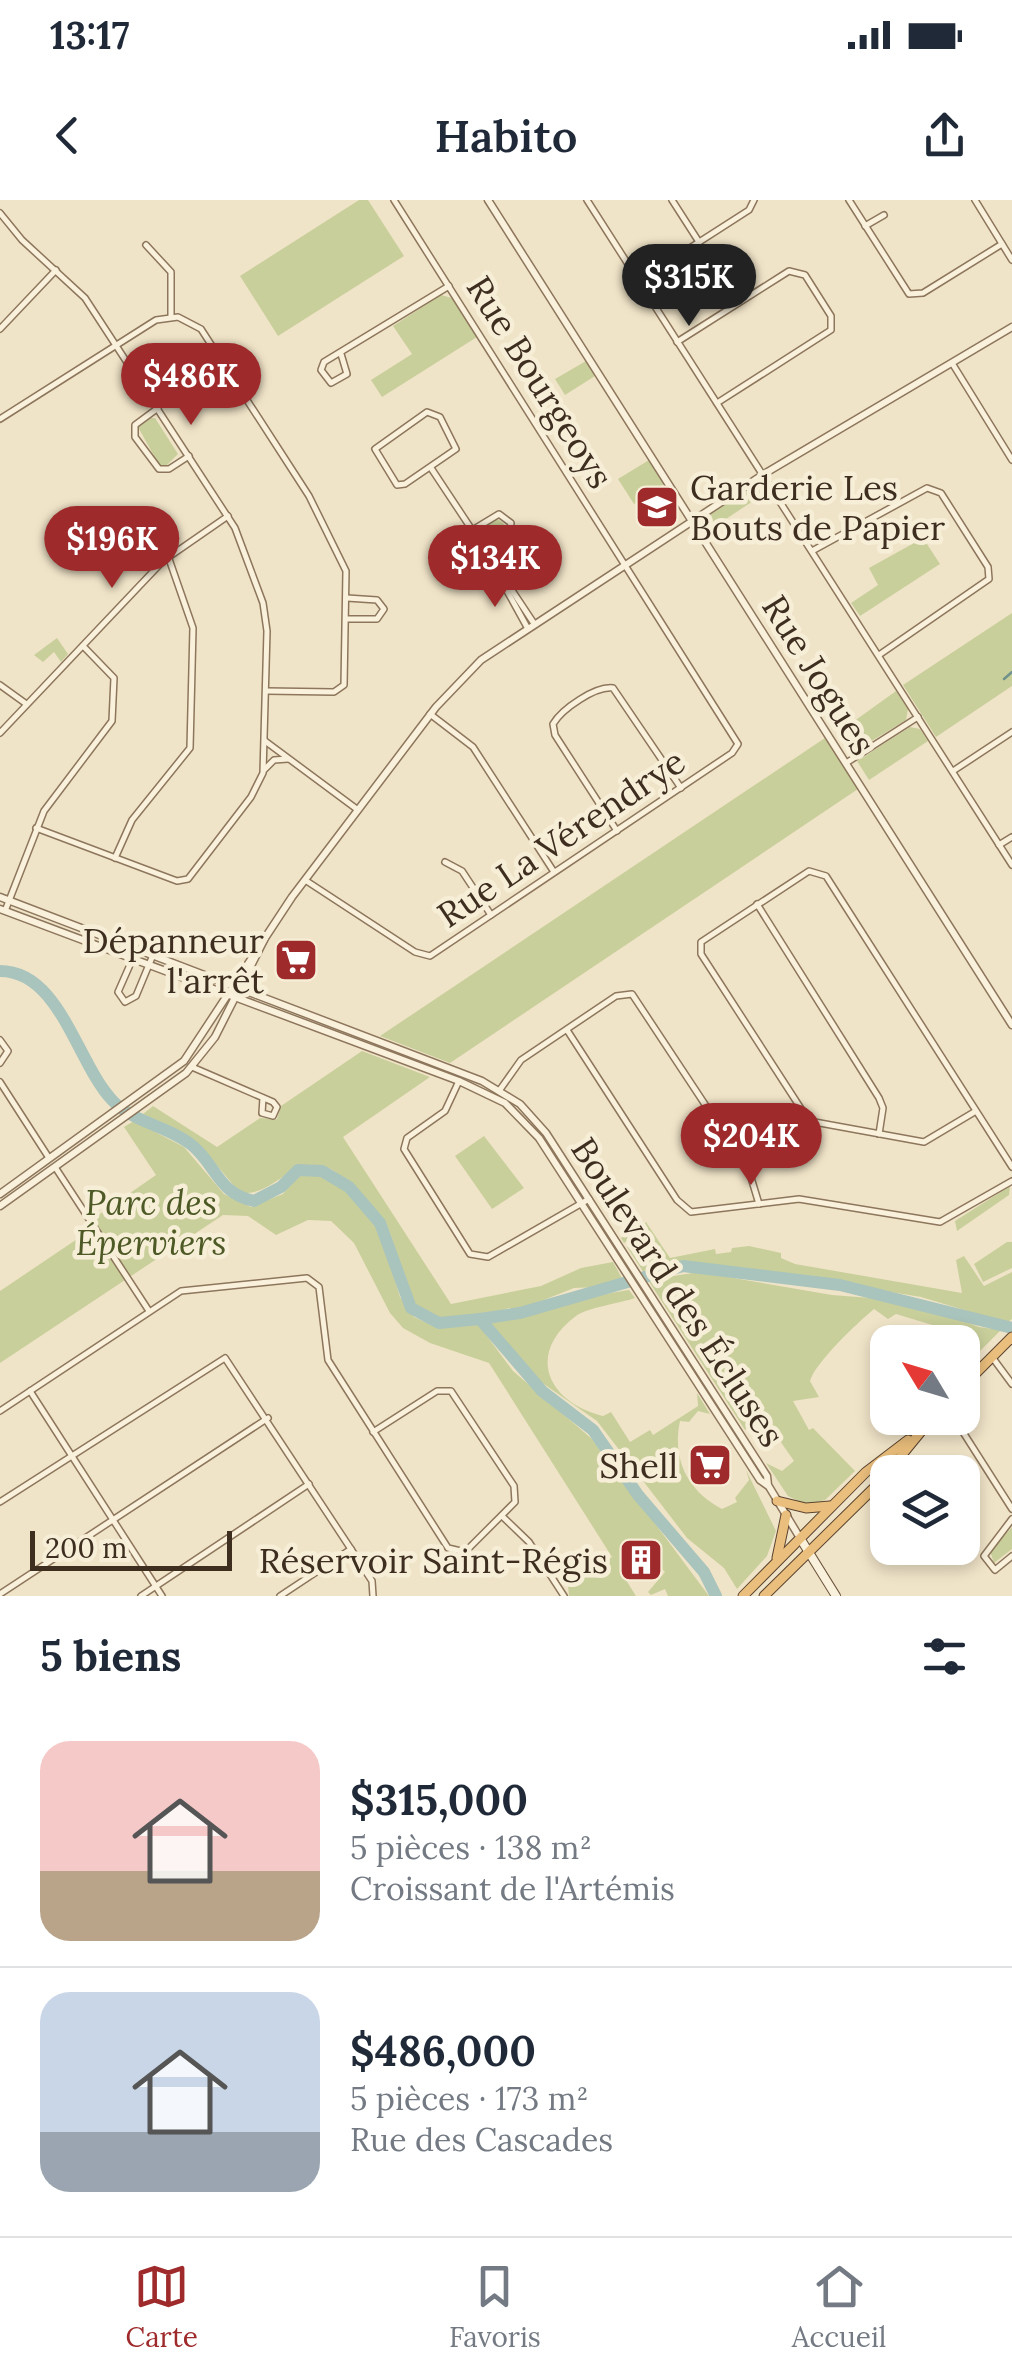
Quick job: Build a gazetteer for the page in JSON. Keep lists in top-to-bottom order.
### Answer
{
  "streets": {
    "street": [
      "Rue Bourgeoys",
      "Rue Jogues",
      "Rue La Vérendrye",
      "Boulevard des Écluses"
    ]
  },
  "crossings": [
    ["Rue Bourgeoys", "Rue La Vérendrye"]
  ],
  "parks": ["Parc des Éperviers"],
  "places": {
    "school or university": ["Garderie Les Bouts de Papier"],
    "supermarket": ["Dépanneur l'arrêt", "Shell"],
    "building": ["Réservoir Saint-Régis"]
  },
  "scale_bar": "200 m",
  "north": "top left",
  "page": {
    "status": "13:17",
    "header": "Habito",
    "price": [
      "$315K",
      "$486K",
      "$196K",
      "$134K",
      "$204K"
    ],
    "scale": "200 m",
    "heading": "5 biens",
    "list": [
      {
        "name": "$315,000",
        "note": "5 pièces · 138 m² · Croissant de l'Artémis"
      },
      {
        "name": "$486,000",
        "note": "5 pièces · 173 m² · Rue des Cascades"
      }
    ],
    "tabs": ["Carte", "Favoris", "Accueil"]
  }
}
